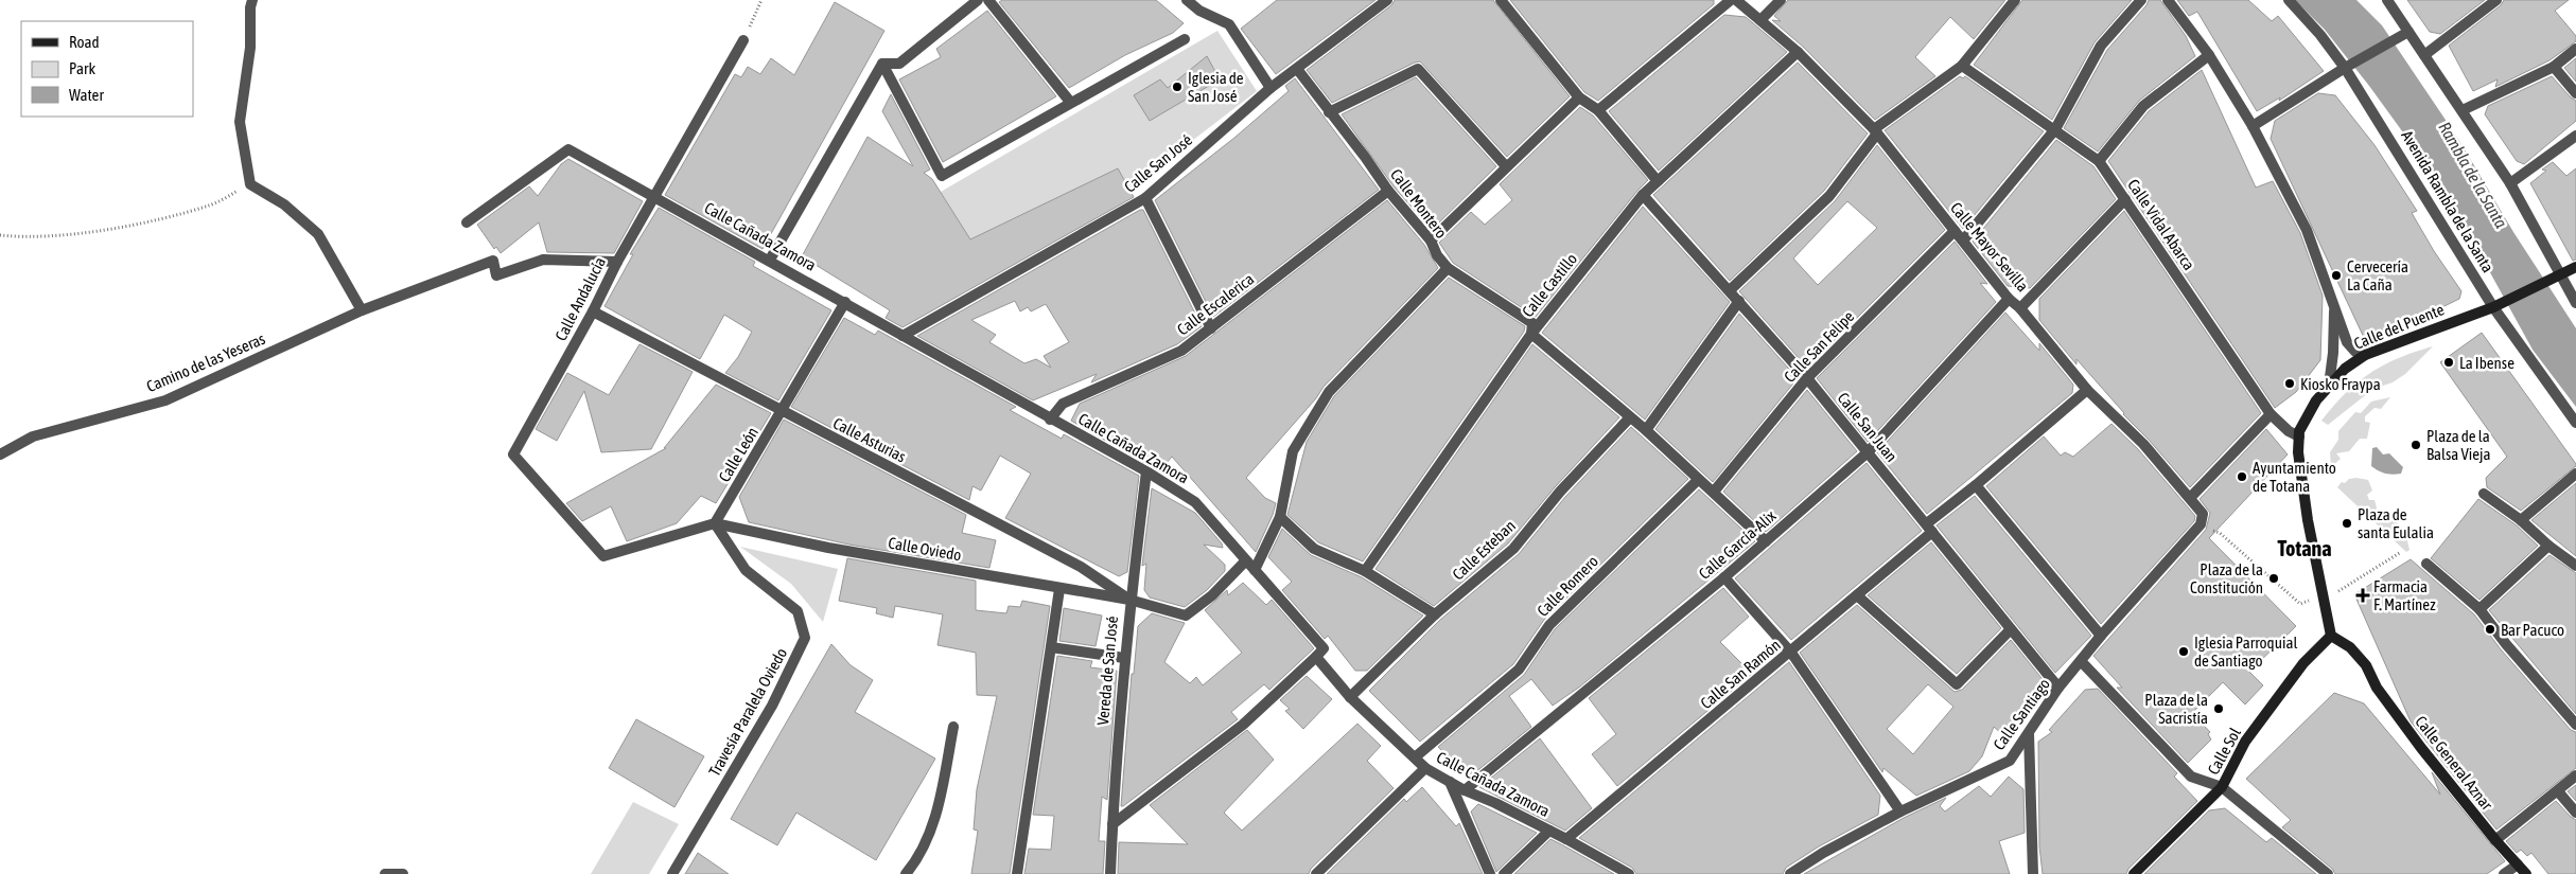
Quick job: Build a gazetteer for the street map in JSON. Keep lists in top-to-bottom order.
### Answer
{
  "streets": {
    "street": [
      "Calle San José",
      "Avenida Rambla de la Santa",
      "Calle Montero",
      "Calle Vidal Abarca",
      "Calle Cañada Zamora",
      "Calle Mayor Sevilla",
      "Calle Castillo",
      "Calle Andalucía",
      "Calle Escalerica",
      "Calle del Puente",
      "Calle San Felipe",
      "Camino de las Yeseras",
      "Calle San Juan",
      "Calle Asturias",
      "Calle León",
      "Calle García-Alix",
      "Calle Oviedo",
      "Calle Esteban",
      "Calle Romero",
      "Vereda de San José",
      "Calle San Ramón",
      "Travesía Paralela Oviedo",
      "Calle Santiago",
      "Calle Sol",
      "Calle General Aznar"
    ]
  },
  "crossings": [
    ["Calle San José", "Calle Montero"],
    ["Calle San José", "Calle Cañada Zamora"],
    ["Avenida Rambla de la Santa", "Calle del Puente"],
    ["Calle Montero", "Calle Castillo"],
    ["Calle Montero", "Calle Escalerica"],
    ["Calle Vidal Abarca", "Calle del Puente"],
    ["Calle Cañada Zamora", "Calle Andalucía"],
    ["Calle Cañada Zamora", "Calle Escalerica"],
    ["Calle Cañada Zamora", "Calle León"],
    ["Calle Cañada Zamora", "Calle García-Alix"],
    ["Calle Cañada Zamora", "Calle Esteban"],
    ["Calle Cañada Zamora", "Calle Romero"],
    ["Calle Cañada Zamora", "Vereda de San José"],
    ["Calle Cañada Zamora", "Calle San Ramón"],
    ["Calle Mayor Sevilla", "Calle Castillo"],
    ["Calle Mayor Sevilla", "Calle San Felipe"],
    ["Calle Mayor Sevilla", "Calle García-Alix"],
    ["Calle Mayor Sevilla", "Calle San Ramón"],
    ["Calle Mayor Sevilla", "Calle Santiago"],
    ["Calle Castillo", "Calle San Juan"],
    ["Calle Andalucía", "Camino de las Yeseras"],
    ["Calle Andalucía", "Calle Asturias"],
    ["Calle Andalucía", "Calle León"],
    ["Calle Andalucía", "Calle Oviedo"],
    ["Calle Andalucía", "Travesía Paralela Oviedo"],
    ["Calle San Felipe", "Calle San Juan"],
    ["Calle San Juan", "Calle García-Alix"],
    ["Calle San Juan", "Calle San Ramón"],
    ["Calle San Juan", "Calle Santiago"],
    ["Calle Asturias", "Calle León"],
    ["Calle Asturias", "Calle Oviedo"],
    ["Calle Asturias", "Vereda de San José"],
    ["Calle León", "Calle Oviedo"],
    ["Calle León", "Travesía Paralela Oviedo"],
    ["Calle Oviedo", "Vereda de San José"],
    ["Calle Oviedo", "Travesía Paralela Oviedo"],
    ["Calle Sol", "Calle General Aznar"]
  ],
  "districts": ["Totana"],
  "water": ["Rambla de la Santa"],
  "places": {
    "other": [
      "Iglesia de San José",
      "Cervecería La Caña",
      "La Ibense",
      "Kiosko Fraypa",
      "Plaza de la Balsa Vieja",
      "Ayuntamiento de Totana",
      "Plaza de santa Eulalia",
      "Plaza de la Constitución",
      "Bar Pacuco",
      "Iglesia Parroquial de Santiago",
      "Plaza de la Sacristía"
    ],
    "health": ["Farmacia F. Martínez"]
  },
  "legend": ["Road", "Park", "Water"]
}
